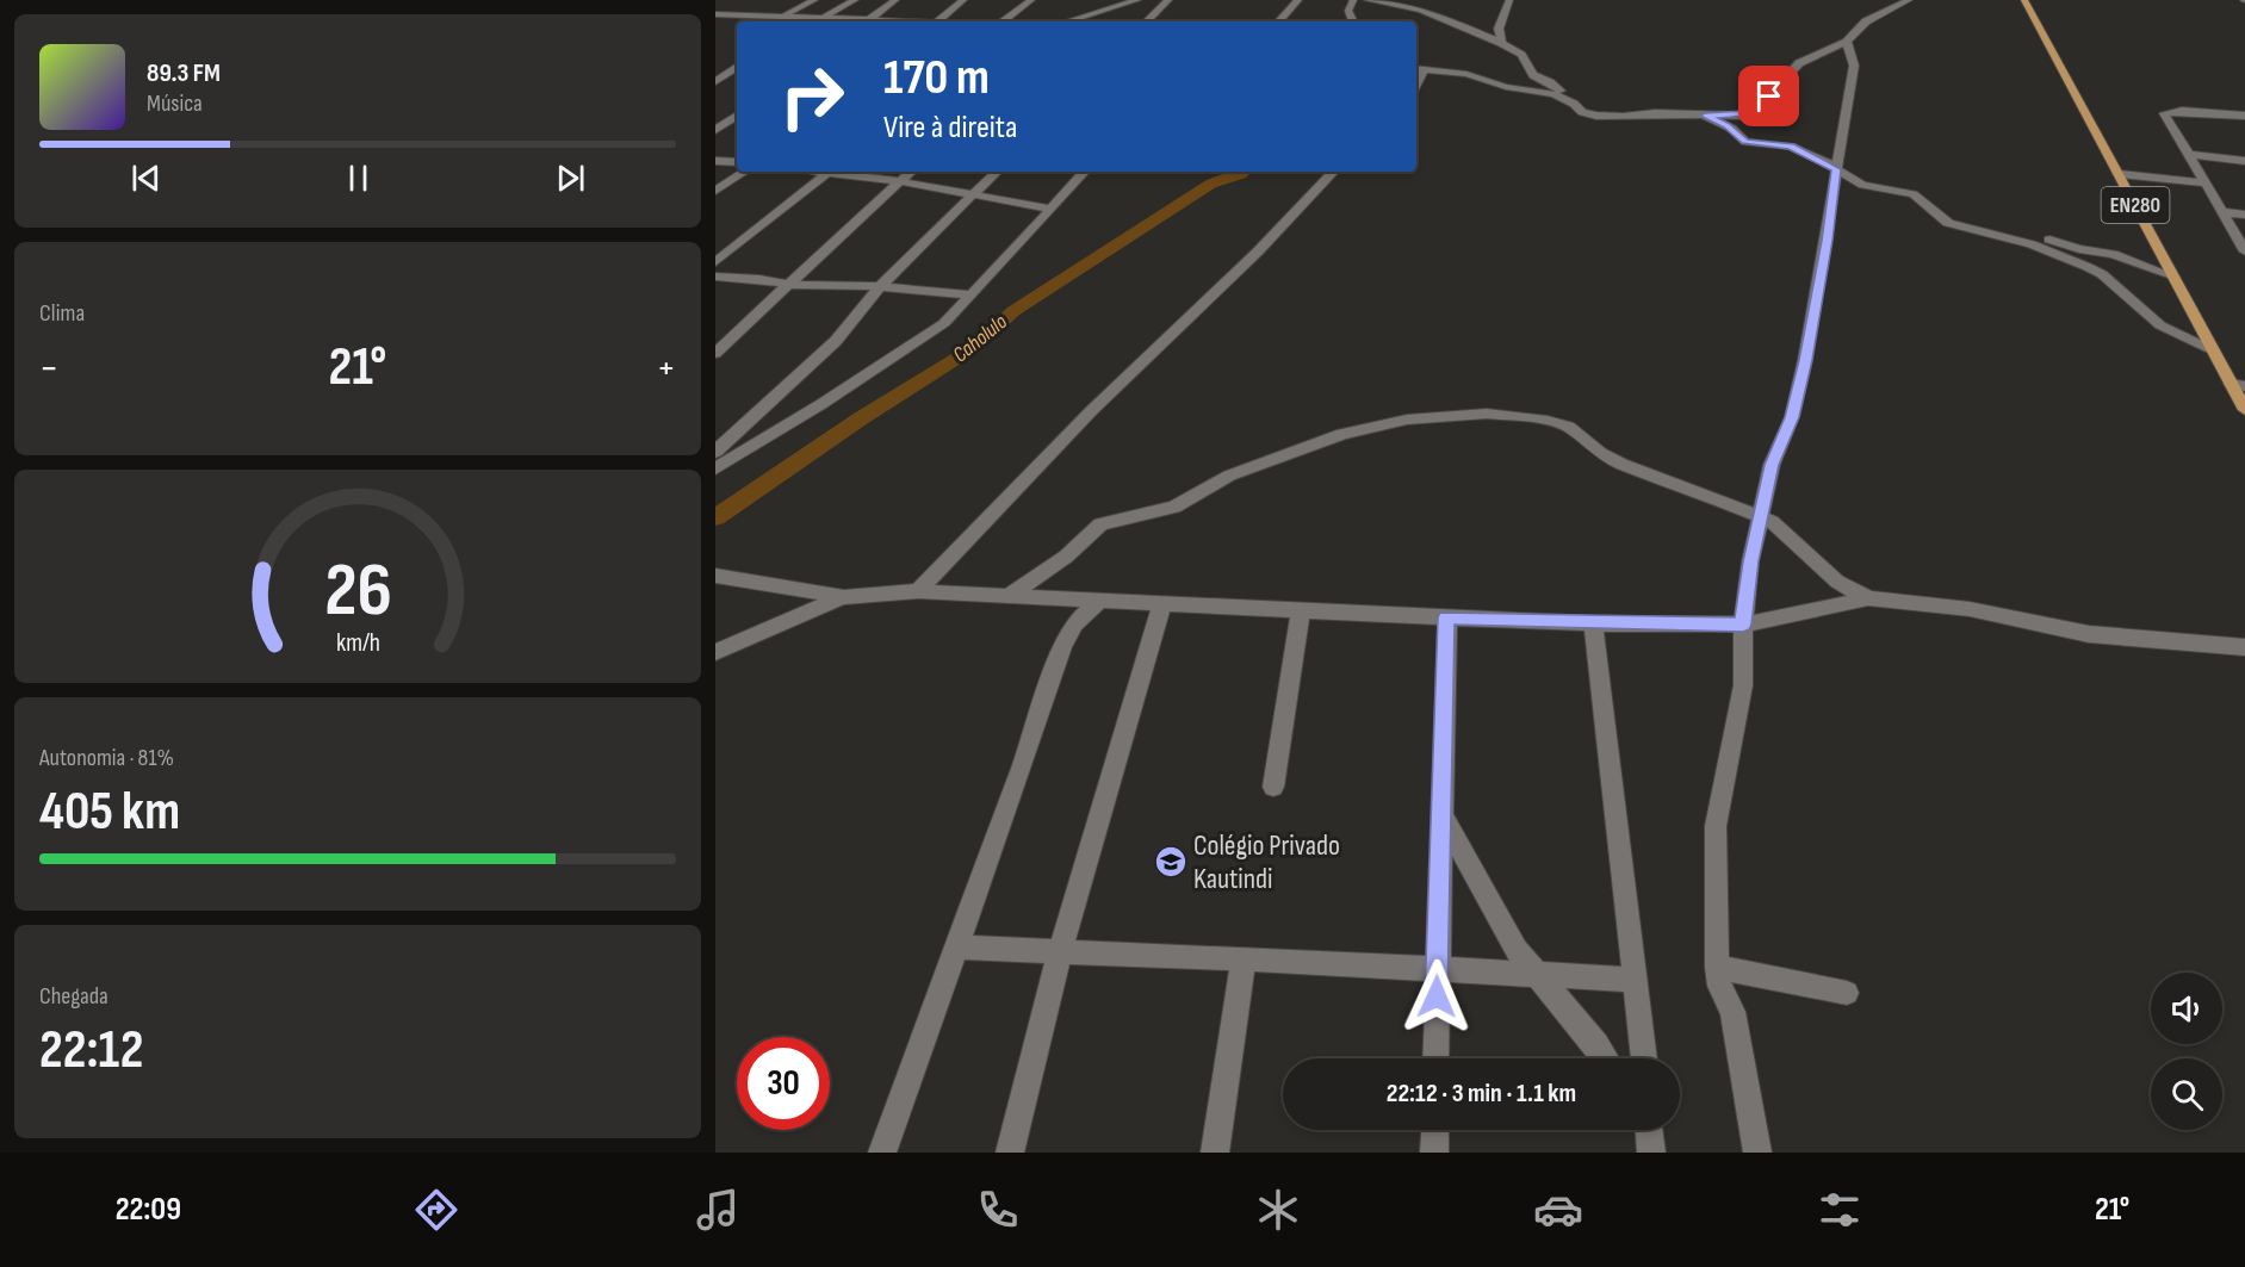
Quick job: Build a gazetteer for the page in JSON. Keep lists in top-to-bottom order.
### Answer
{
  "streets": {
    "main road": ["EN280"]
  },
  "water": ["Caholulo"],
  "places": {
    "school or university": ["Colégio Privado Kautindi"]
  },
  "page": {
    "turn": ["170 m", "Vire à direita"],
    "song": ["89.3 FM", "Música"],
    "tile": [
      "Clima",
      ["Autonomia · 81%", "405 km"],
      ["Chegada", "22:12"]
    ],
    "heat": ["−", "21°", "+"],
    "limit": "30",
    "trip": "22:12 · 3 min · 1.1 km",
    "tabs": ["22:09", "21°"],
    "gauge": ["26", "km/h"]
  }
}
